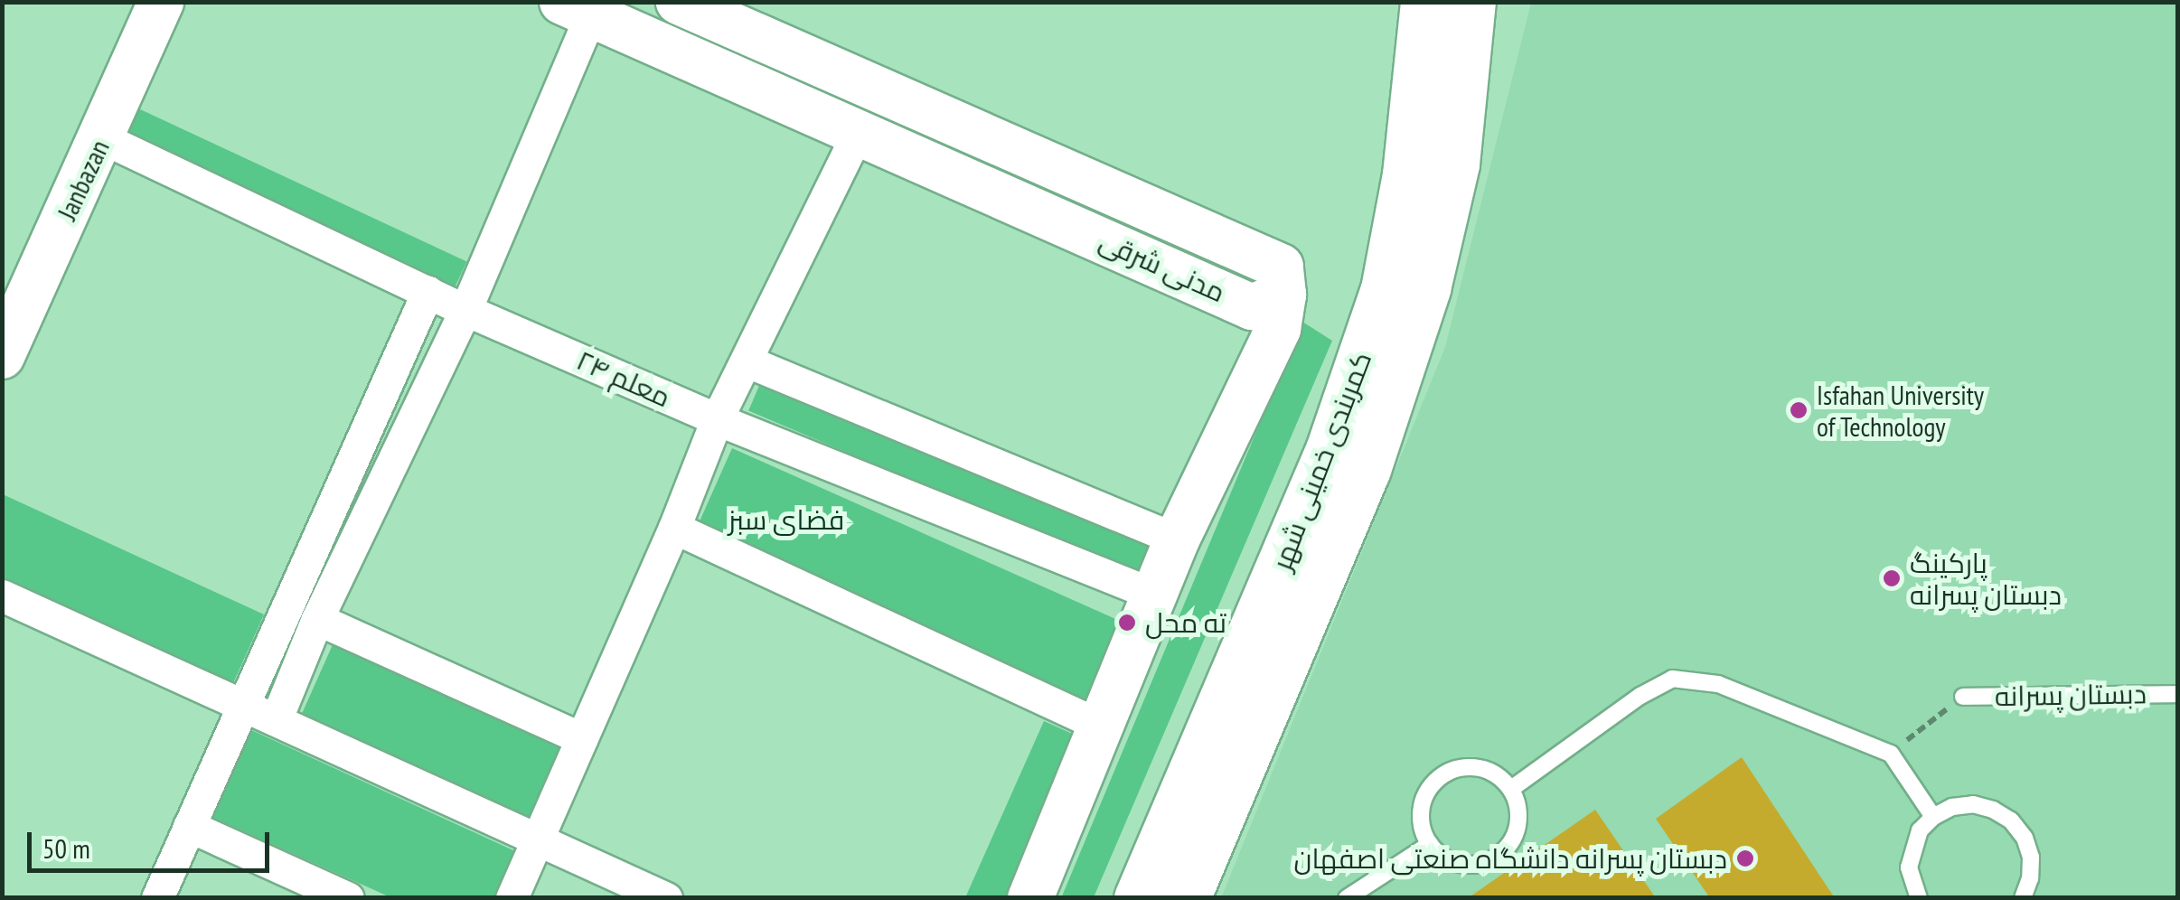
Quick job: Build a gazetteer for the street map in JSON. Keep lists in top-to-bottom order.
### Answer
{
  "streets": {
    "highway": ["کمربندی خمینی شهر"],
    "street": ["Janbazan", "مدنی شرقی", "معلم ۲۴"],
    "lane": ["دبستان پسرانه"]
  },
  "crossings": [
    ["Janbazan", "معلم ۲۴"]
  ],
  "parks": ["فضای سبز"],
  "places": [
    "Isfahan University of Technology",
    "پارکینگ دبستان پسرانه",
    "ته محل",
    "دبستان پسرانه دانشگاه صنعتی اصفهان"
  ],
  "scale_bar": "50 m"
}
